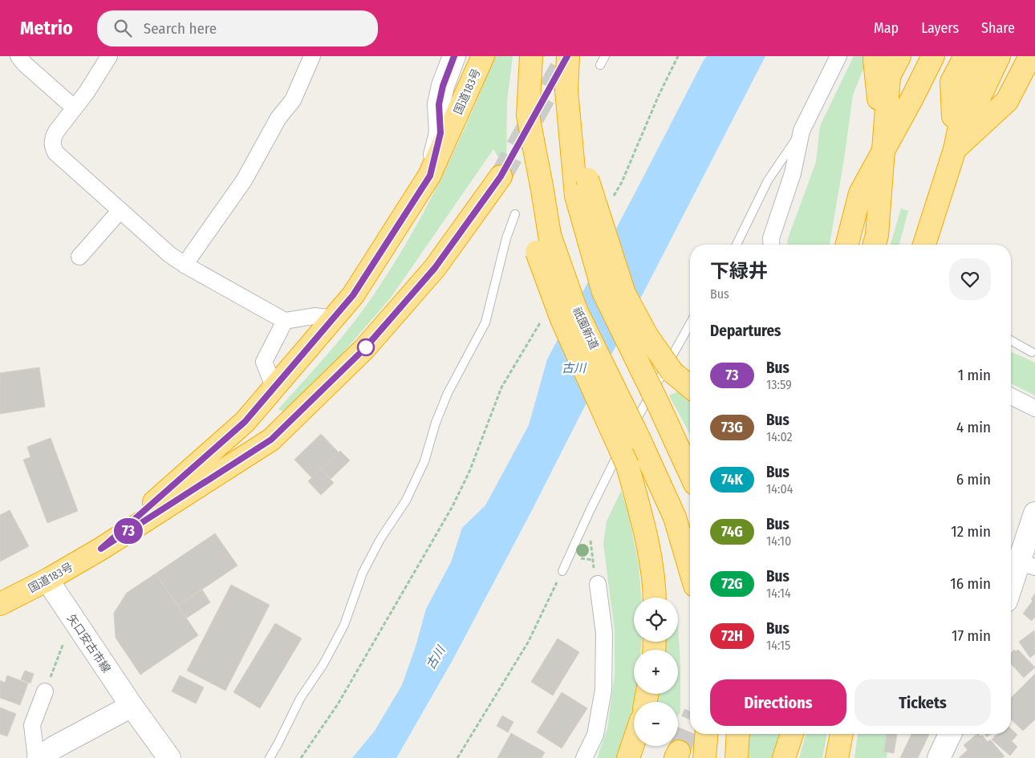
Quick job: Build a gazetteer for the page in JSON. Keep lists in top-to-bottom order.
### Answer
{
  "streets": {
    "highway": ["国道183号", "祇園新道"],
    "main road": ["矢口安古市線"]
  },
  "crossings": [
    ["国道183号", "矢口安古市線"]
  ],
  "water": ["古川"],
  "lines": ["bus line 73"],
  "page": {
    "header": "Metrio",
    "search": "Search here",
    "nav": ["Map", "Layers", "Share"],
    "on_map": "73",
    "heading": [
      ["下緑井", "Bus"],
      "Departures"
    ],
    "list": [
      {
        "mark": "73",
        "name": "Bus",
        "note": "13:59",
        "value": "1 min"
      },
      {
        "mark": "73G",
        "name": "Bus",
        "note": "14:02",
        "value": "4 min"
      },
      {
        "mark": "74K",
        "name": "Bus",
        "note": "14:04",
        "value": "6 min"
      },
      {
        "mark": "74G",
        "name": "Bus",
        "note": "14:10",
        "value": "12 min"
      },
      {
        "mark": "72G",
        "name": "Bus",
        "note": "14:14",
        "value": "16 min"
      },
      {
        "mark": "72H",
        "name": "Bus",
        "note": "14:15",
        "value": "17 min"
      }
    ],
    "map_buttons": ["+", "−"],
    "buttons": ["Directions", "Tickets"]
  }
}
